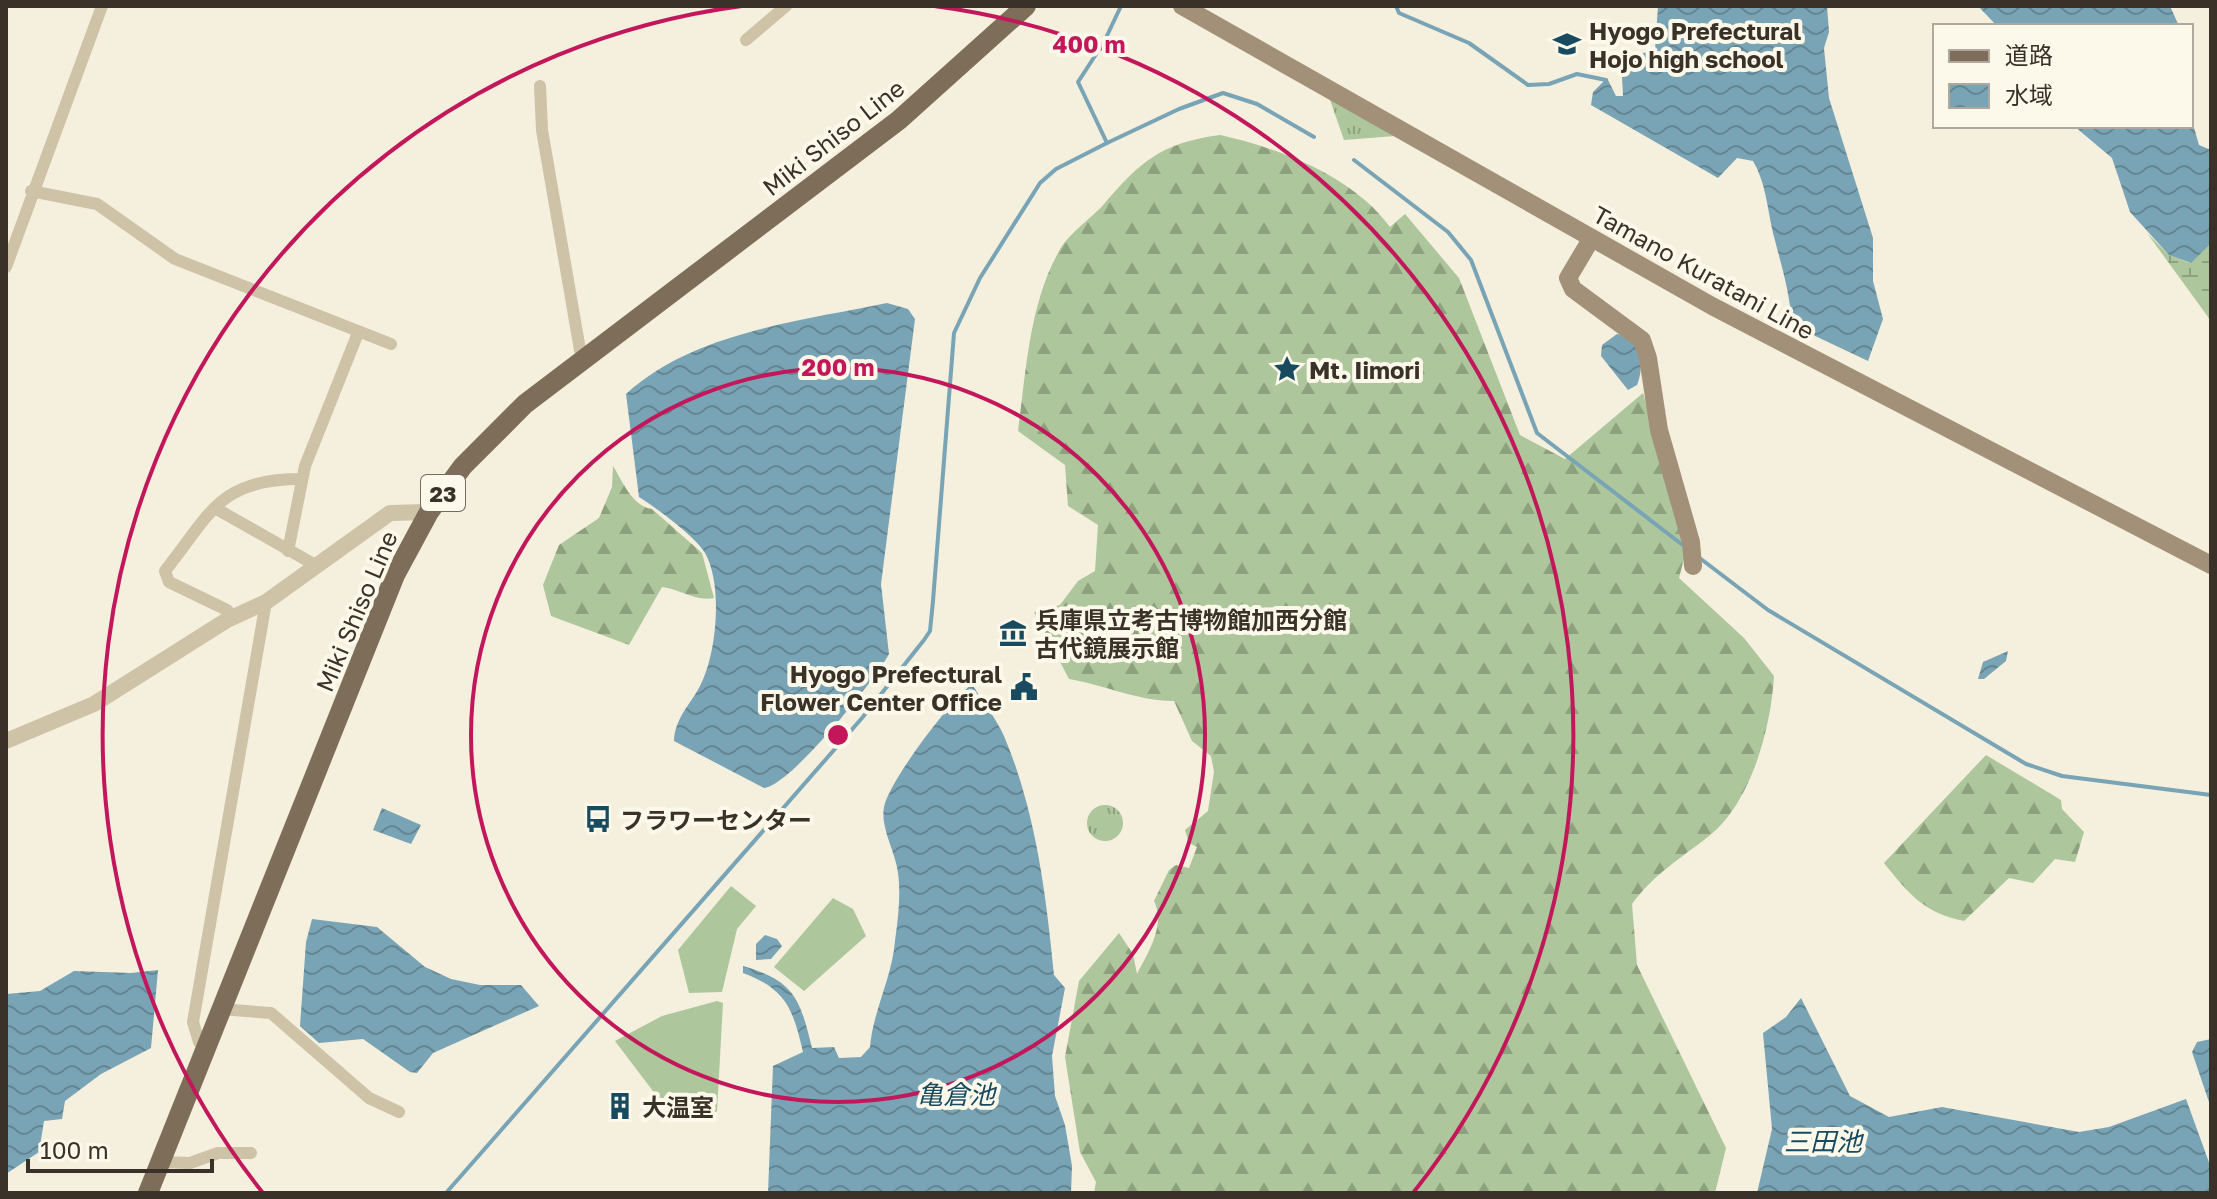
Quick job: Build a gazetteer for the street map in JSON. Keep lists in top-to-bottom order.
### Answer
{
  "streets": {
    "main road": ["Miki Shiso Line", "Tamano Kuratani Line", "23"]
  },
  "water": ["亀倉池", "三田池"],
  "places": {
    "school or university": ["Hyogo Prefectural Hojo high school"],
    "place": ["Mt. Iimori"],
    "museum": ["兵庫県立考古博物館加西分館 古代鏡展示館"],
    "public building": ["Hyogo Prefectural Flower Center Office"],
    "bus stop": ["フラワーセンター"],
    "building": ["大温室"]
  },
  "legend": ["道路", "水域"],
  "scale_bar": "100 m",
  "rings": ["400 m", "200 m"]
}
